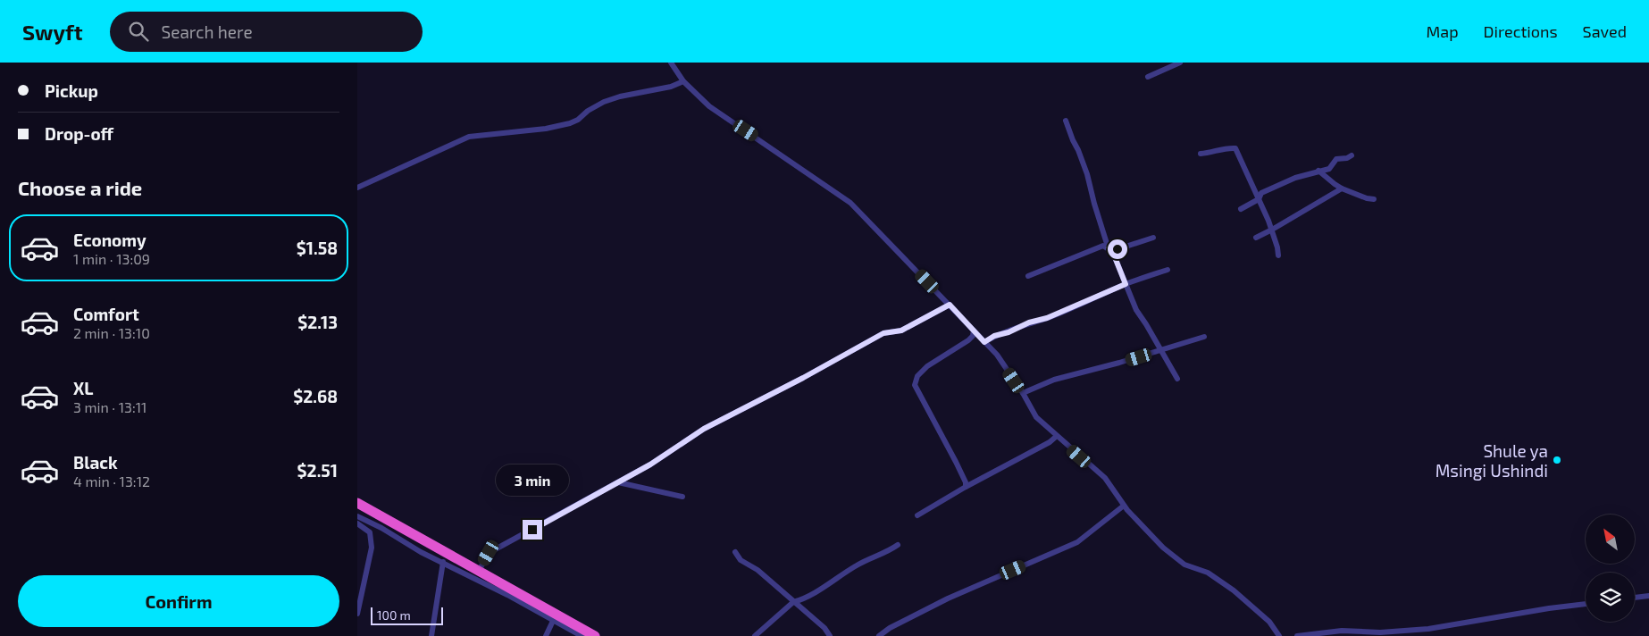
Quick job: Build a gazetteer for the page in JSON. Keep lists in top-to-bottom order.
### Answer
{
  "places": ["Shule ya Msingi Ushindi"],
  "scale_bar": "100 m",
  "north": "top left",
  "page": {
    "header": "Swyft",
    "search": "Search here",
    "nav": ["Map", "Directions", "Saved"],
    "banner": ["Pickup", "Drop-off"],
    "heading": "Choose a ride",
    "list": [
      {
        "name": "Economy",
        "note": "1 min · 13:09",
        "value": "$1.58"
      },
      {
        "name": "Comfort",
        "note": "2 min · 13:10",
        "value": "$2.13"
      },
      {
        "name": "XL",
        "note": "3 min · 13:11",
        "value": "$2.68"
      },
      {
        "name": "Black",
        "note": "4 min · 13:12",
        "value": "$2.51"
      }
    ],
    "bubble": "3 min",
    "buttons": "Confirm",
    "scale": "100 m"
  }
}
